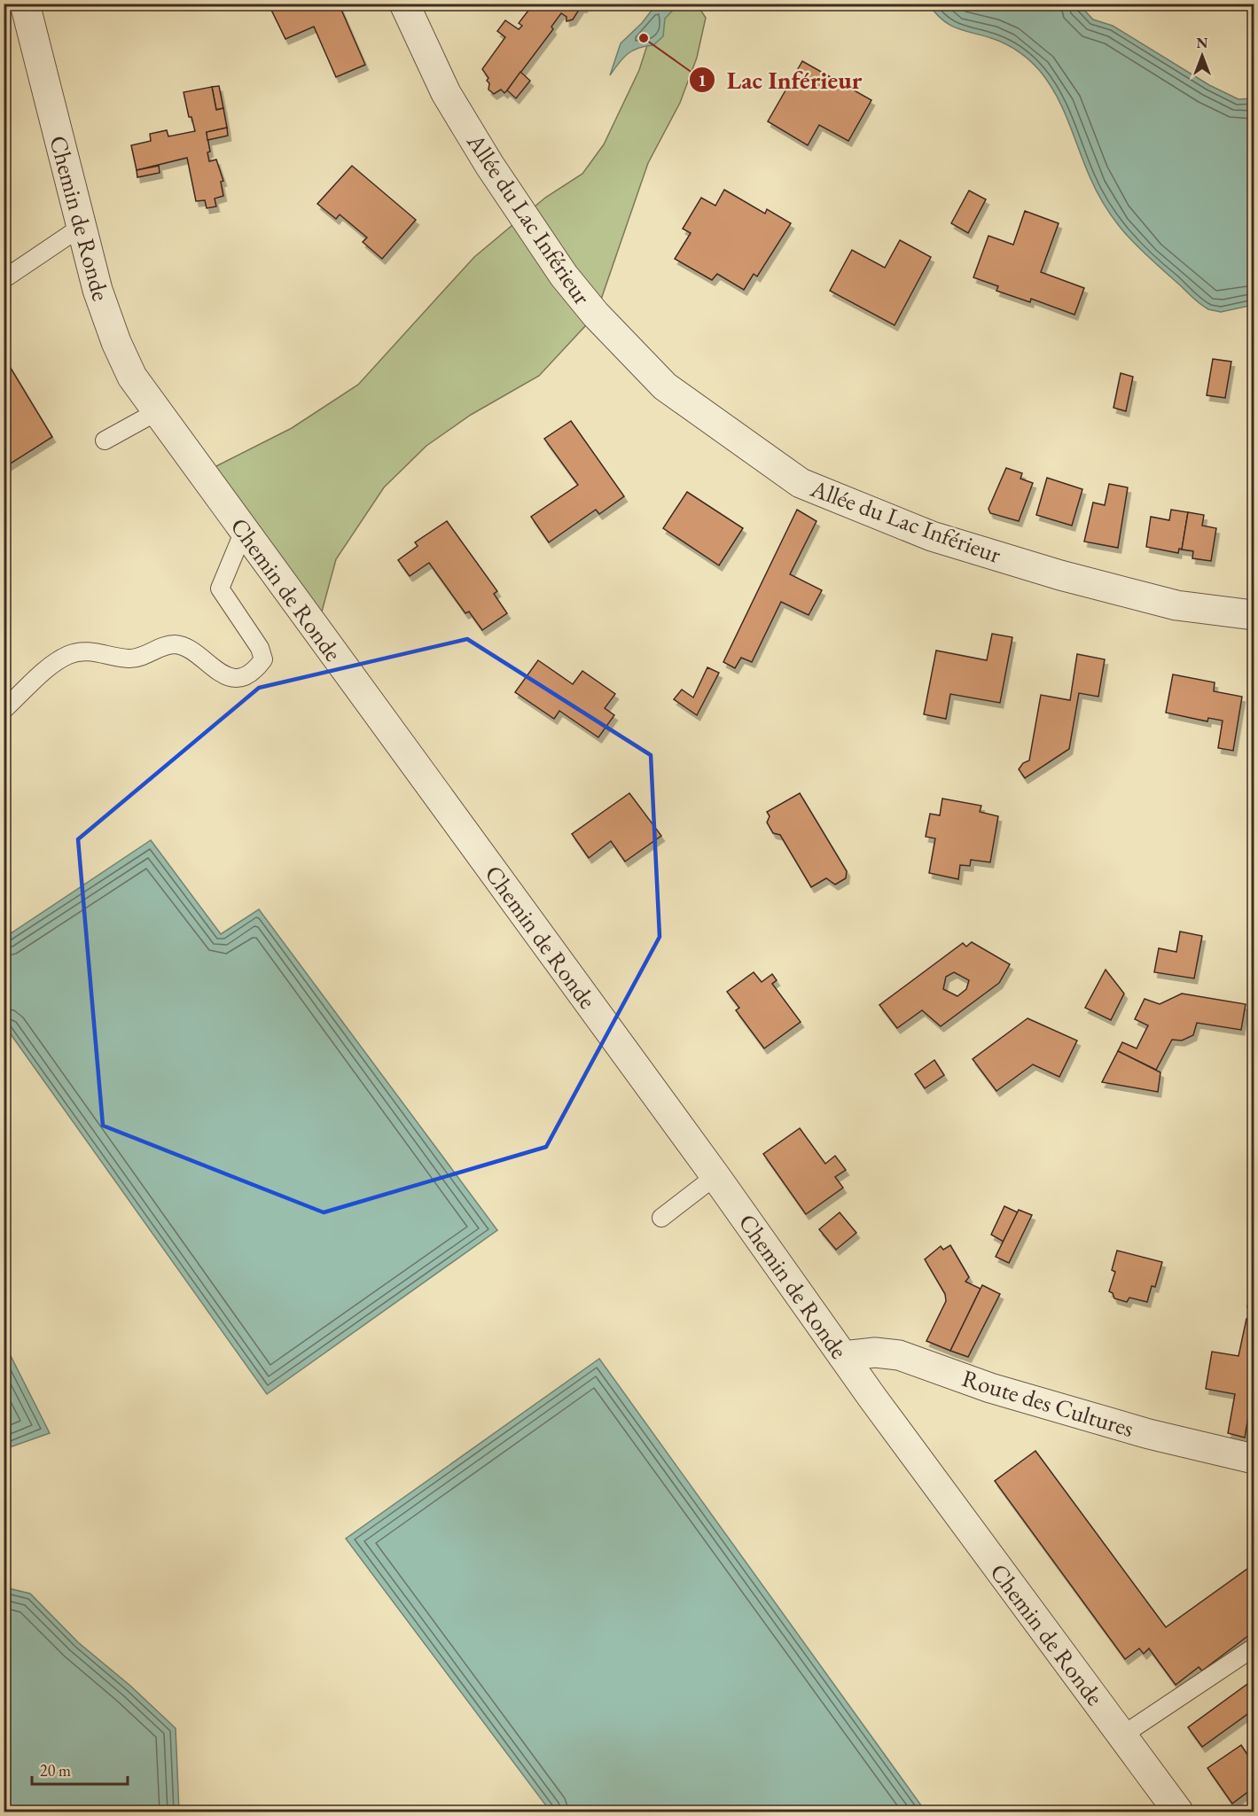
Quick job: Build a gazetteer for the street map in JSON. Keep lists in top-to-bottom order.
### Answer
{
  "streets": {
    "street": ["Chemin de Ronde", "Allée du Lac Inférieur", "Route des Cultures"]
  },
  "crossings": [
    ["Chemin de Ronde", "Route des Cultures"]
  ],
  "places": ["Lac Inférieur"],
  "scale_bar": "20 m",
  "north": "top"
}
